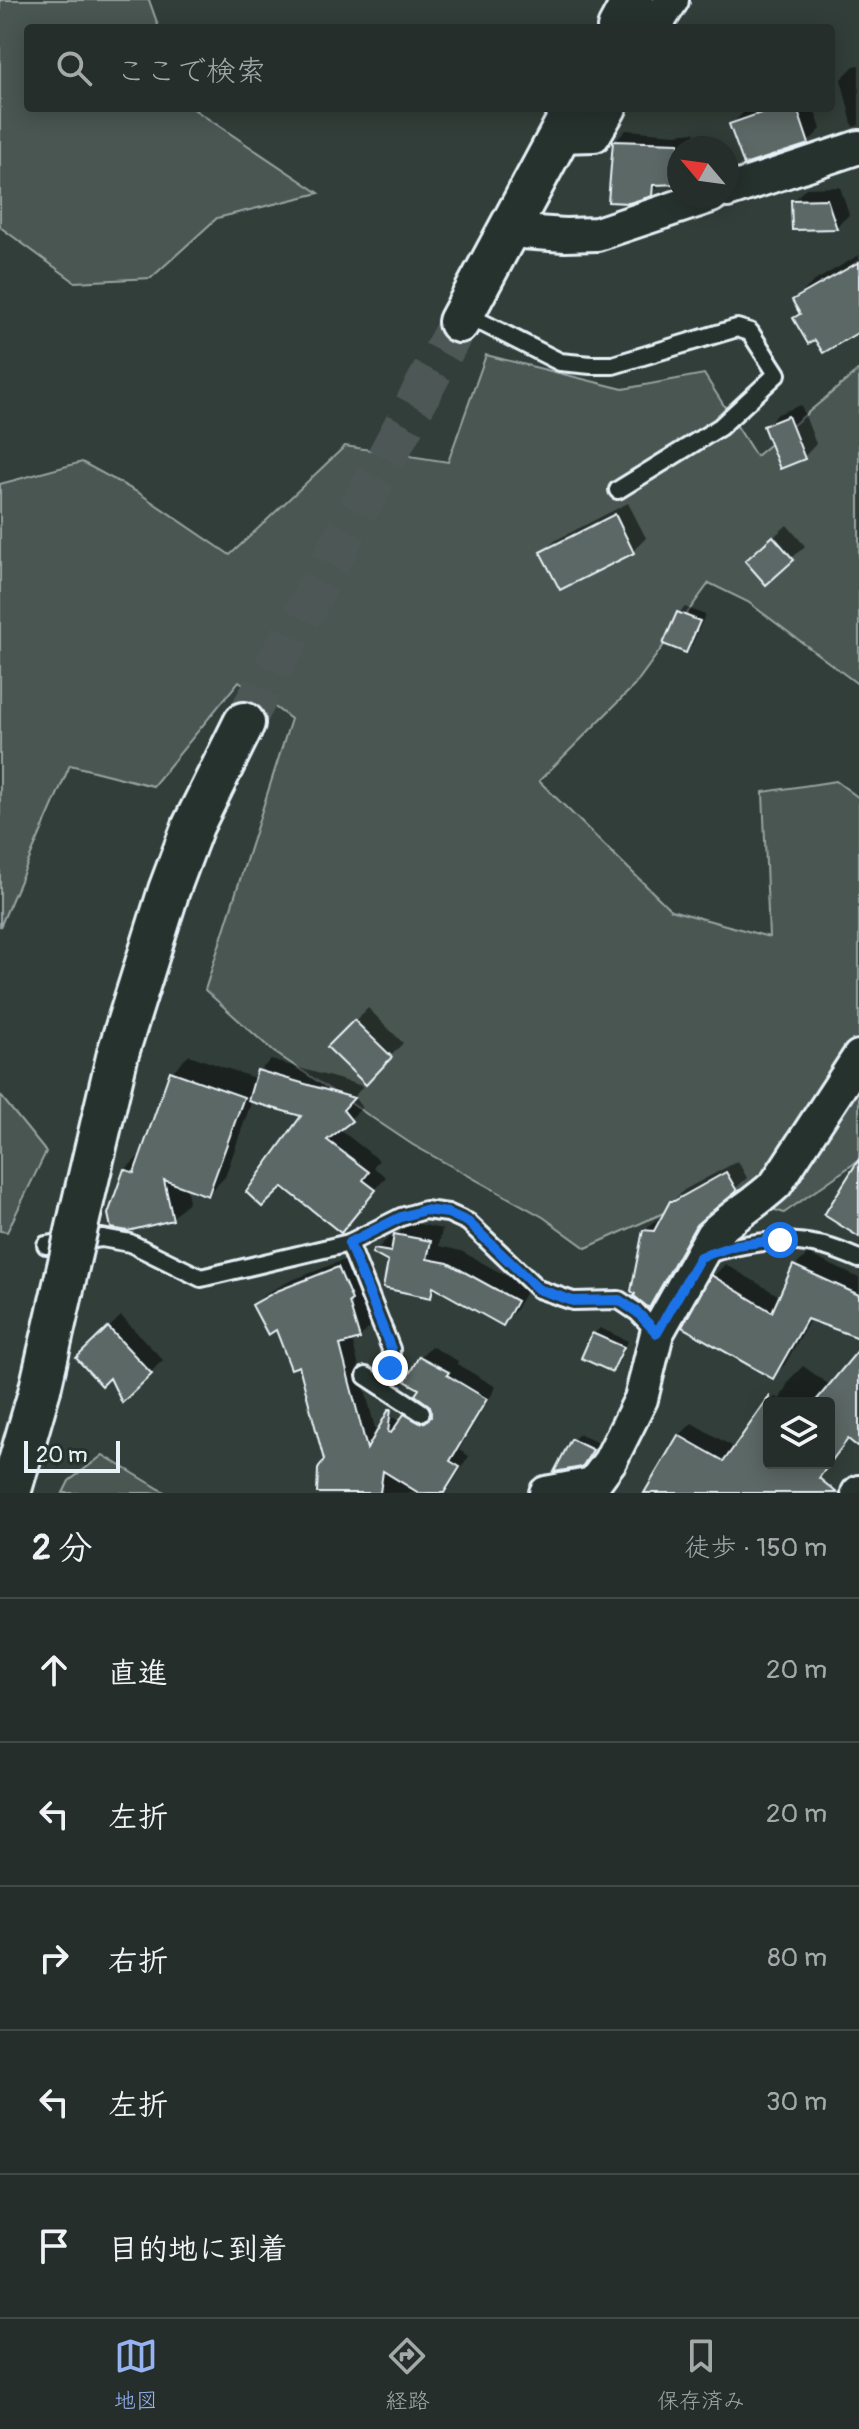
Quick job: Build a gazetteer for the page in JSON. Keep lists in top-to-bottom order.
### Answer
{
  "scale_bar": "20 m",
  "north": "top left",
  "page": {
    "search": "ここで検索",
    "scale": "20 m",
    "heading": ["2 分", "徒歩 · 150 m"],
    "list": [
      ["直進", "20 m"],
      ["左折", "20 m"],
      ["右折", "80 m"],
      ["左折", "30 m"],
      "目的地に到着"
    ],
    "nav": ["地図", "経路", "保存済み"]
  }
}
